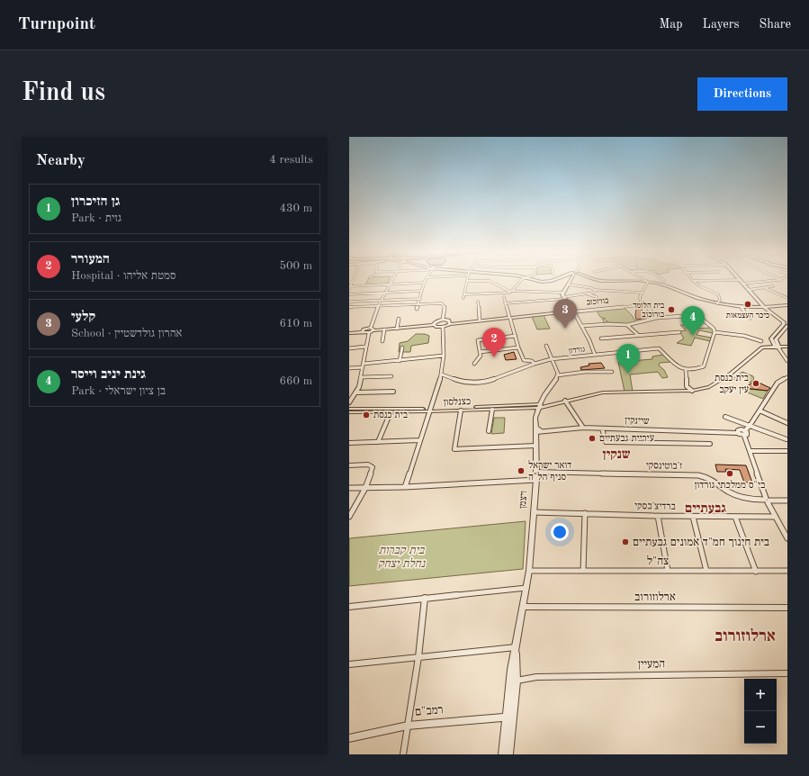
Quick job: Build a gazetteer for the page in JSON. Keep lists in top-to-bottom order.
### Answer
{
  "streets": {
    "street": [
      "בורוכוב",
      "גורדון",
      "כצנלסון",
      "שיינקין",
      "ז'בוטינסקי",
      "ויצמן",
      "ברדיצ'בסקי",
      "צה\"ל",
      "ארלוזורוב",
      "המעיין",
      "רמב\"ם"
    ]
  },
  "crossings": [
    ["כצנלסון", "ויצמן"],
    ["ז'בוטינסקי", "ויצמן"],
    ["ויצמן", "ברדיצ'בסקי"],
    ["ויצמן", "צה\"ל"],
    ["ויצמן", "ארלוזורוב"],
    ["ויצמן", "המעיין"],
    ["ויצמן", "רמב\"ם"]
  ],
  "districts": ["שנקין", "גבעתיים", "ארלוזורוב"],
  "parks": ["בית קברות נחלת יצחק"],
  "places": [
    "כיכר העצמאות",
    "בית הלומד בורוכוב",
    "בית כנסת עין יעקב",
    "בית כנסת",
    "עיריית גבעתיים",
    "דואר ישראל סניף הל\"ה",
    "בי\"ס ממלכתי גורדון",
    "בית חינוך חמ\"ד אמונים גבעתיים"
  ],
  "page": {
    "header": "Turnpoint",
    "nav": ["Map", "Layers", "Share"],
    "buttons": "Directions",
    "title": "Find us",
    "heading": ["Nearby", "4 results"],
    "list": [
      {
        "mark": "1",
        "name": "גן הזיכרון",
        "note": "Park · גזית",
        "value": "430 m"
      },
      {
        "mark": "2",
        "name": "המעורר",
        "note": "Hospital · סמטת אליהו",
        "value": "500 m"
      },
      {
        "mark": "3",
        "name": "קלעי",
        "note": "School · אהרון גולדשטיין",
        "value": "610 m"
      },
      {
        "mark": "4",
        "name": "גינת יניב וייסר",
        "note": "Park · בן ציון ישראלי",
        "value": "660 m"
      }
    ],
    "pins": [
      "3",
      "4",
      "2",
      "1"
    ],
    "map_buttons": ["+", "−"]
  }
}
